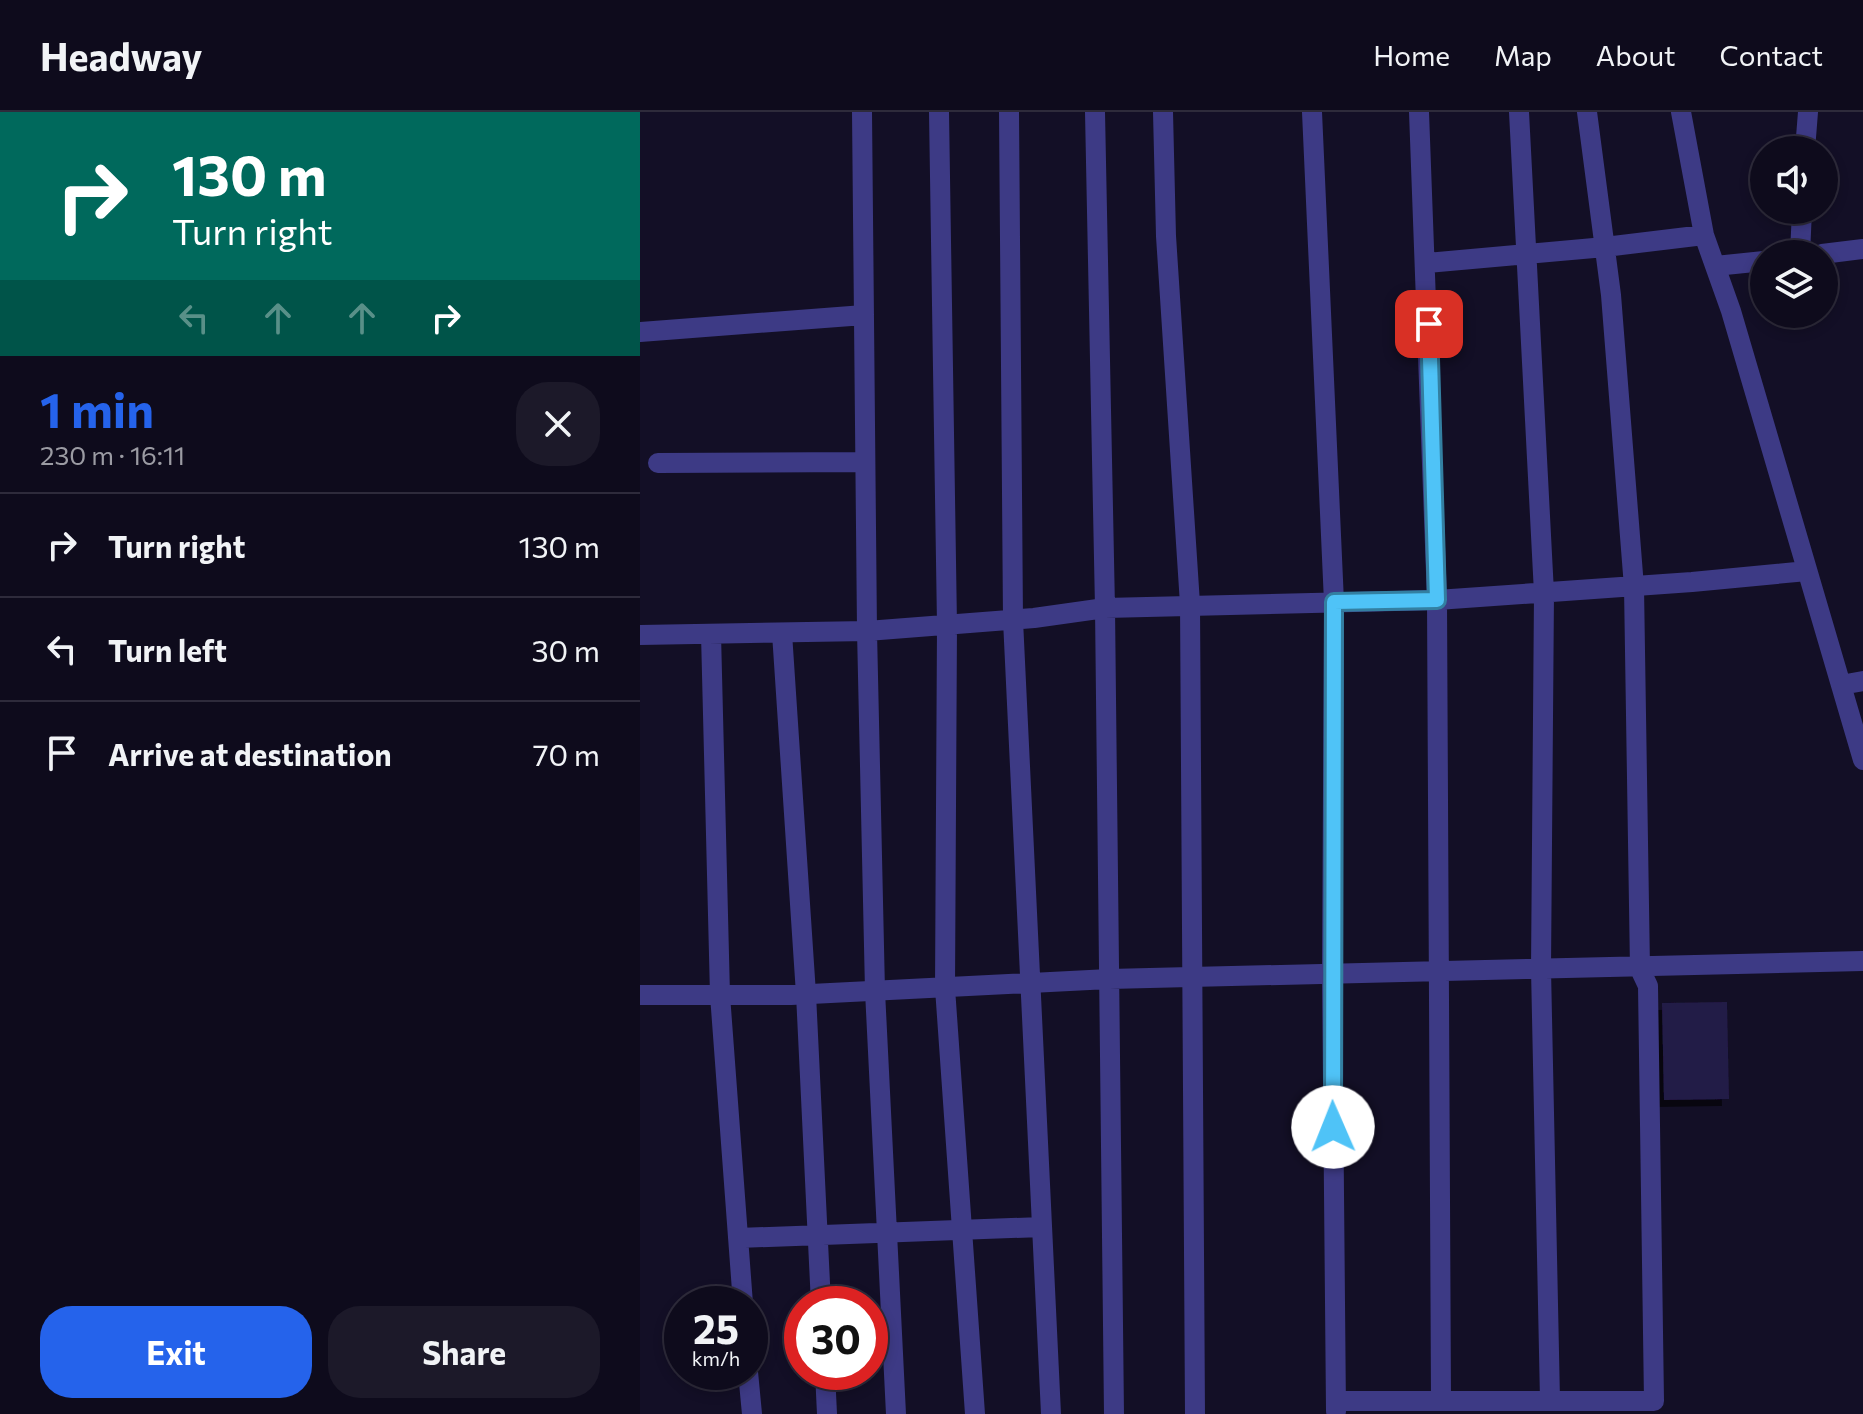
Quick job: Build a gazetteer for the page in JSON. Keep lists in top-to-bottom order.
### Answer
{
  "page": {
    "header": "Headway",
    "nav": [
      "Home",
      "Map",
      "About",
      "Contact"
    ],
    "turn": ["130 m", "Turn right"],
    "heading": ["1 min", "230 m · 16:11"],
    "list": [
      {
        "name": "Turn right",
        "value": "130 m"
      },
      {
        "name": "Turn left",
        "value": "30 m"
      },
      {
        "name": "Arrive at destination",
        "value": "70 m"
      }
    ],
    "speed": "25 km/h",
    "limit": "30",
    "buttons": ["Exit", "Share"]
  }
}
